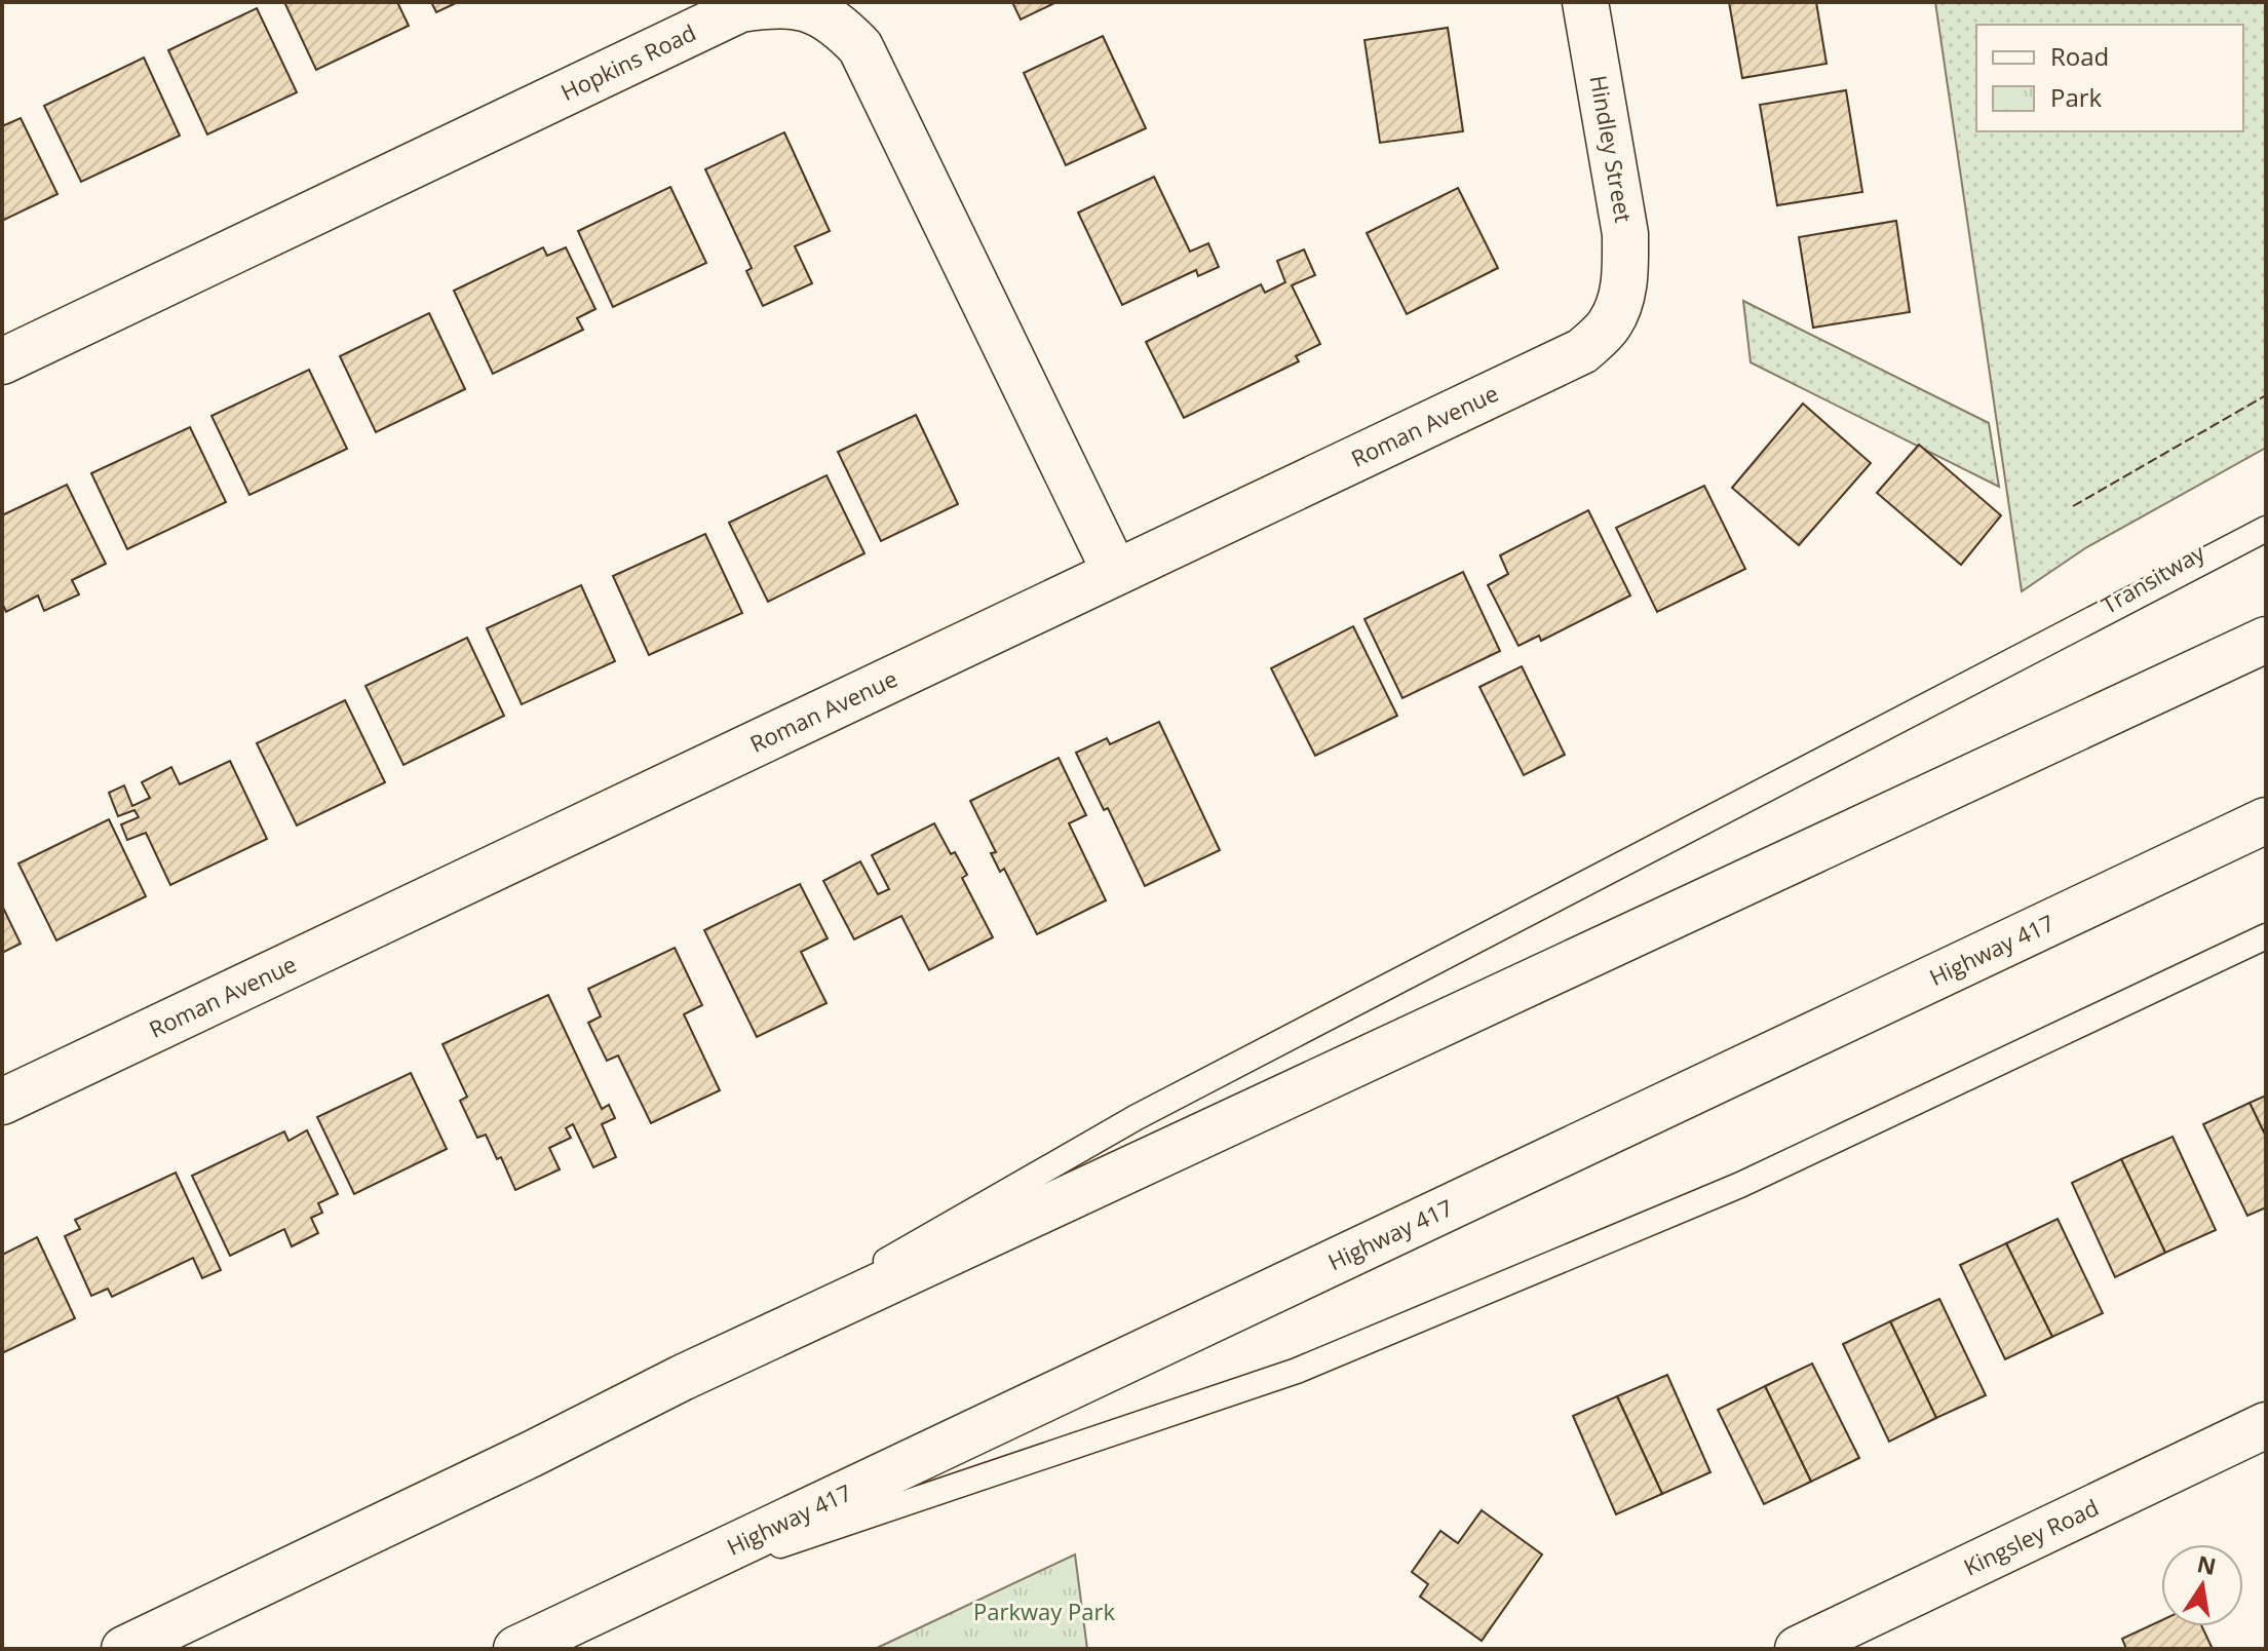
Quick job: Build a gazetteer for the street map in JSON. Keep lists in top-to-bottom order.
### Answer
{
  "streets": {
    "main road": [
      "Hopkins Road",
      "Hindley Street",
      "Roman Avenue",
      "Highway 417",
      "Kingsley Road"
    ],
    "lane": ["Transitway"]
  },
  "crossings": [
    ["Hopkins Road", "Roman Avenue"],
    ["Hindley Street", "Roman Avenue"]
  ],
  "parks": ["Parkway Park"],
  "legend": ["Road", "Park"],
  "north": "top"
}
